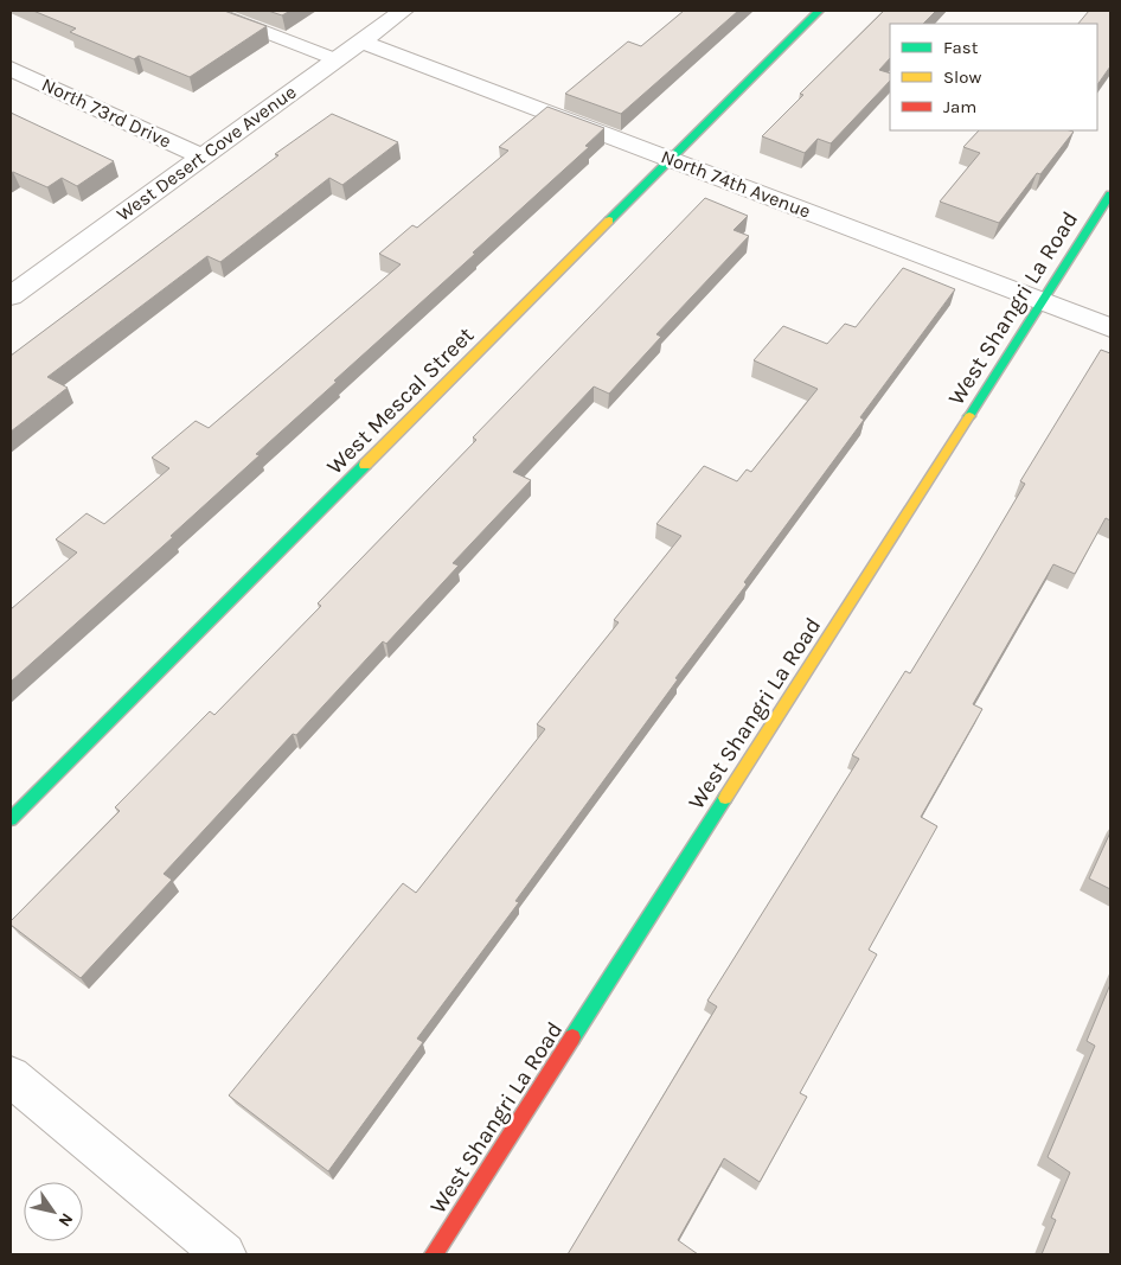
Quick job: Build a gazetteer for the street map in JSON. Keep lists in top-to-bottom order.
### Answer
{
  "streets": {
    "street": [
      "North 73rd Drive",
      "West Desert Cove Avenue",
      "North 74th Avenue",
      "West Shangri La Road",
      "West Mescal Street"
    ]
  },
  "crossings": [
    ["North 73rd Drive", "West Desert Cove Avenue"],
    ["West Desert Cove Avenue", "North 74th Avenue"],
    ["North 74th Avenue", "West Shangri La Road"],
    ["North 74th Avenue", "West Mescal Street"]
  ],
  "legend": ["Fast", "Slow", "Jam"],
  "north": "bottom right"
}
